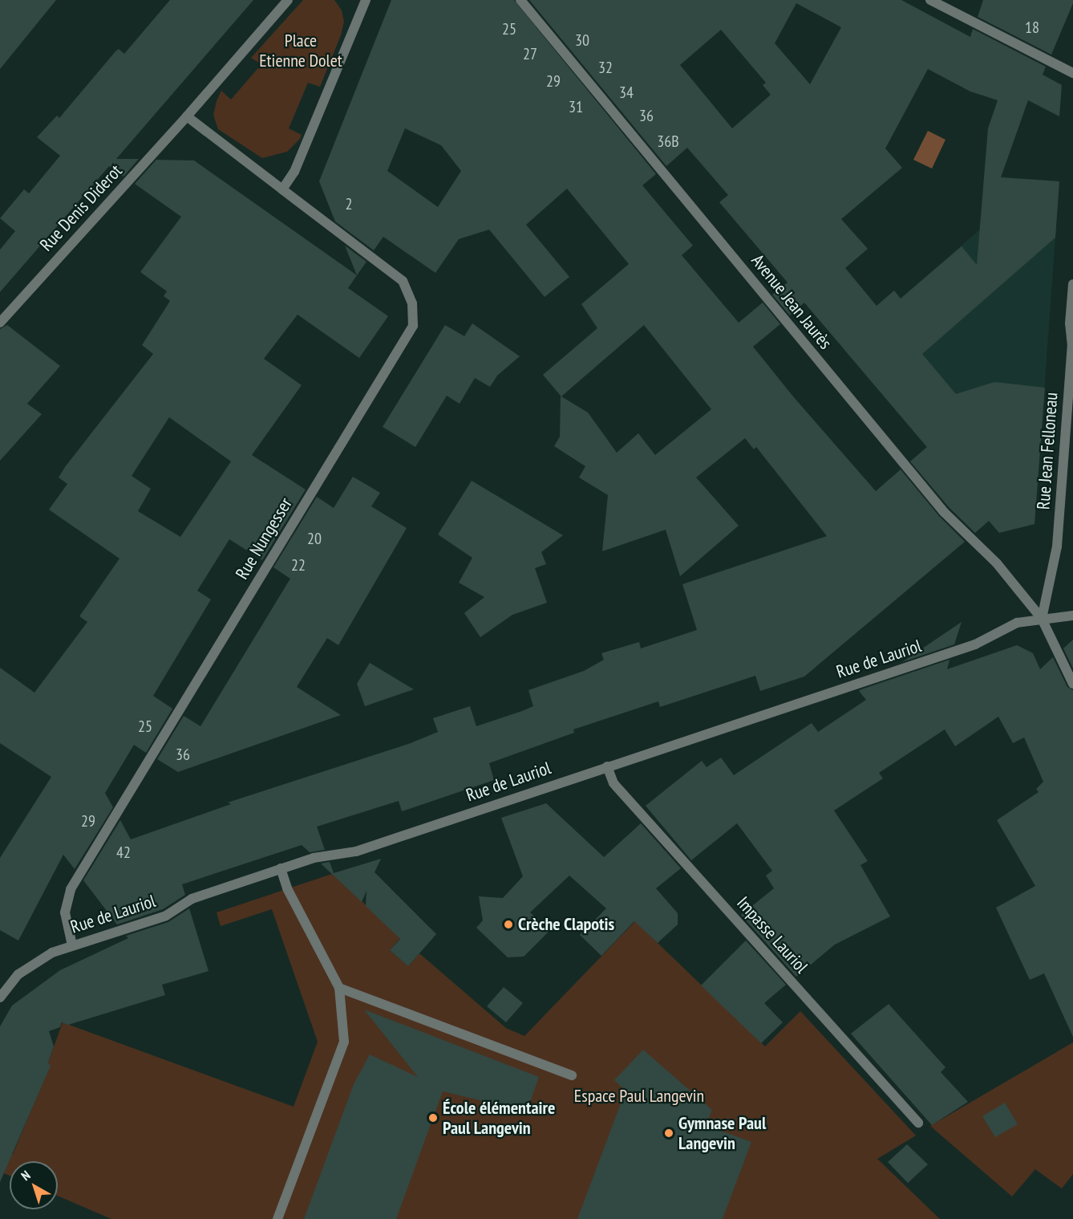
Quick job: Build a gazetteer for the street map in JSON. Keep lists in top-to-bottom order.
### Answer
{
  "streets": {
    "street": [
      "Rue Denis Diderot",
      "Avenue Jean Jaurès",
      "Rue Jean Felloneau",
      "Rue Nungesser",
      "Rue de Lauriol",
      "Impasse Lauriol"
    ]
  },
  "crossings": [
    ["Rue Denis Diderot", "Rue Nungesser"],
    ["Avenue Jean Jaurès", "Rue Jean Felloneau"],
    ["Avenue Jean Jaurès", "Rue de Lauriol"],
    ["Rue Jean Felloneau", "Rue de Lauriol"],
    ["Rue Nungesser", "Rue de Lauriol"],
    ["Rue de Lauriol", "Impasse Lauriol"]
  ],
  "parks": ["Place Etienne Dolet", "Espace Paul Langevin"],
  "places": ["Crèche Clapotis", "École élémentaire Paul Langevin", "Gymnase Paul Langevin"],
  "house_numbers": [
    "18",
    "25",
    "30",
    "27",
    "32",
    "29",
    "34",
    "31",
    "36",
    "36B",
    "2",
    "20",
    "22",
    "25",
    "36",
    "29",
    "42"
  ],
  "north": "top left"
}
